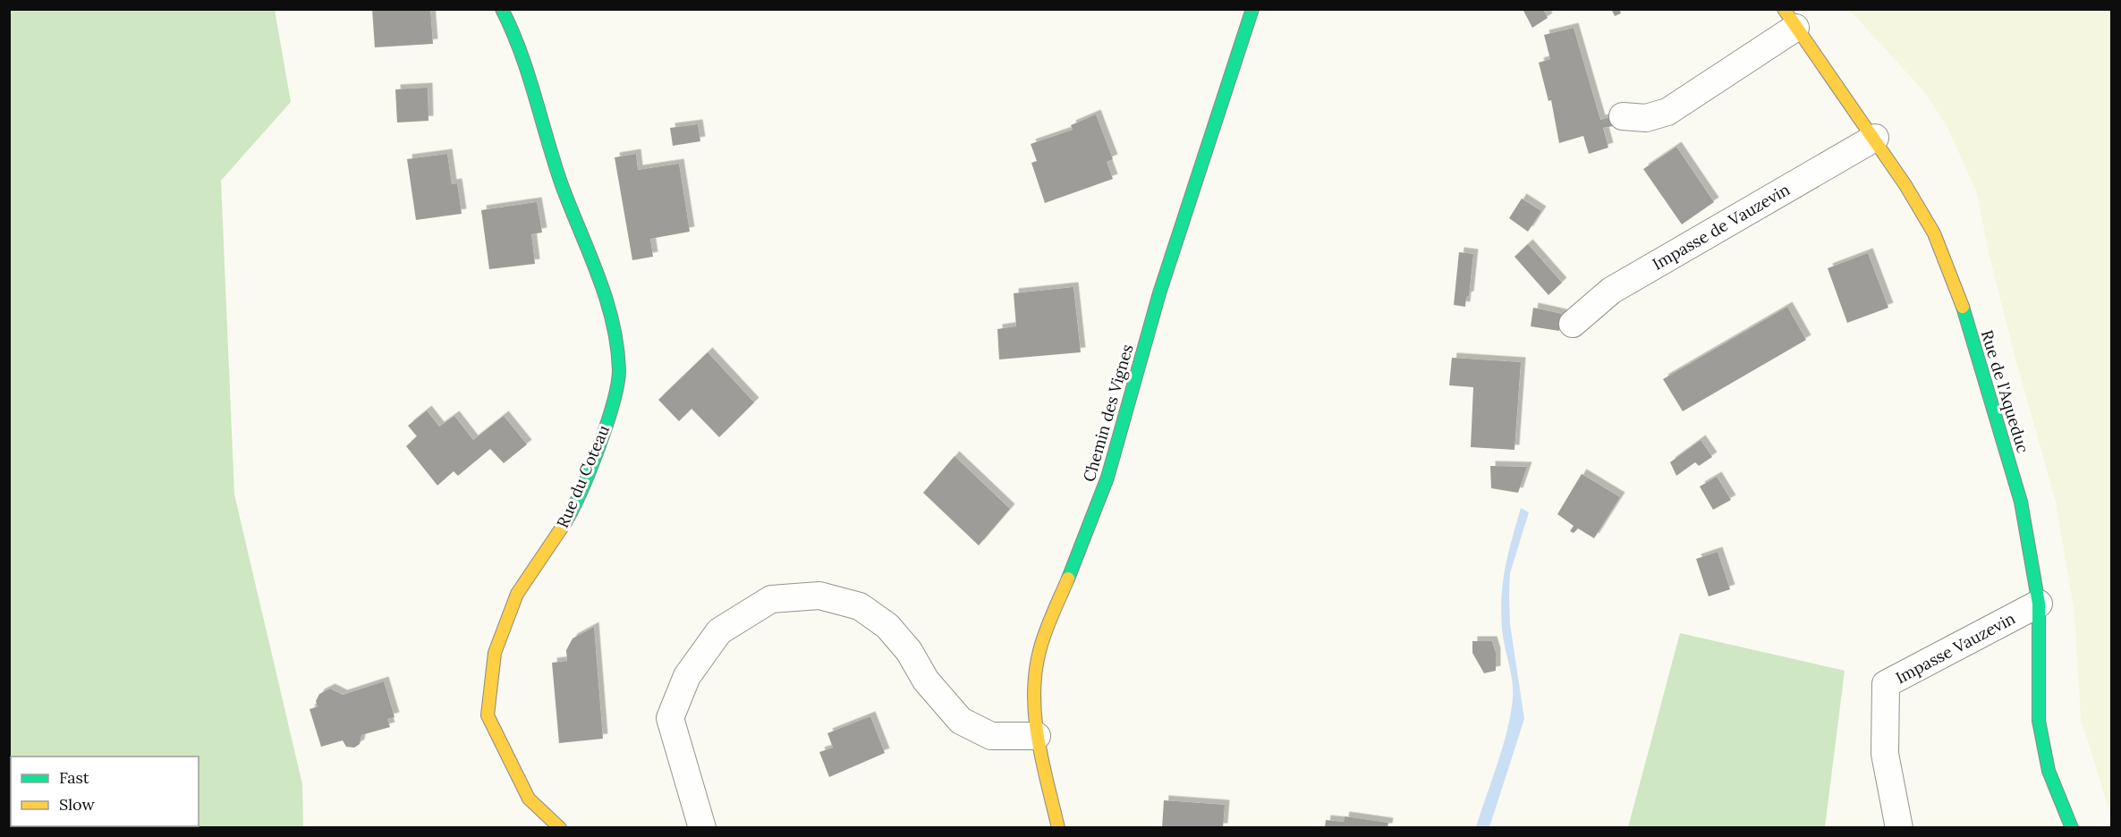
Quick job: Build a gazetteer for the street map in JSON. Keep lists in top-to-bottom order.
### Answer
{
  "streets": {
    "street": [
      "Impasse de Vauzevin",
      "Rue de l'Aqueduc",
      "Chemin des Vignes",
      "Rue du Coteau",
      "Impasse Vauzevin"
    ]
  },
  "crossings": [
    ["Impasse de Vauzevin", "Rue de l'Aqueduc"],
    ["Rue de l'Aqueduc", "Impasse Vauzevin"]
  ],
  "legend": ["Fast", "Slow"]
}
